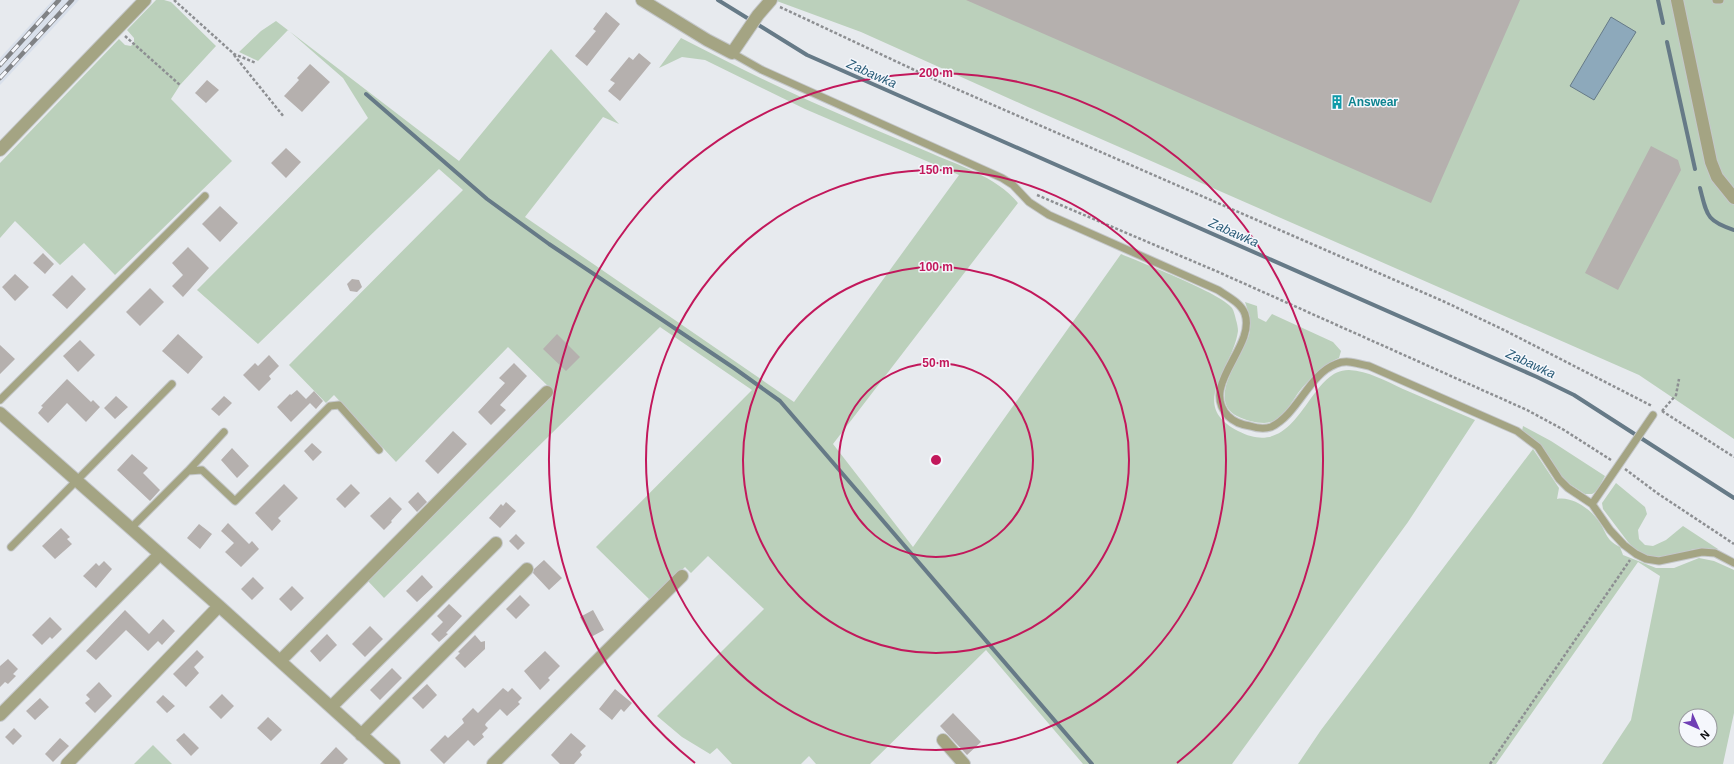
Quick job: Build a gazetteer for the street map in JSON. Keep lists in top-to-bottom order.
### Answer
{
  "water": ["Zabawka"],
  "places": {
    "building": ["Answear"]
  },
  "north": "bottom right",
  "rings": [
    "200 m",
    "150 m",
    "100 m",
    "50 m"
  ]
}
